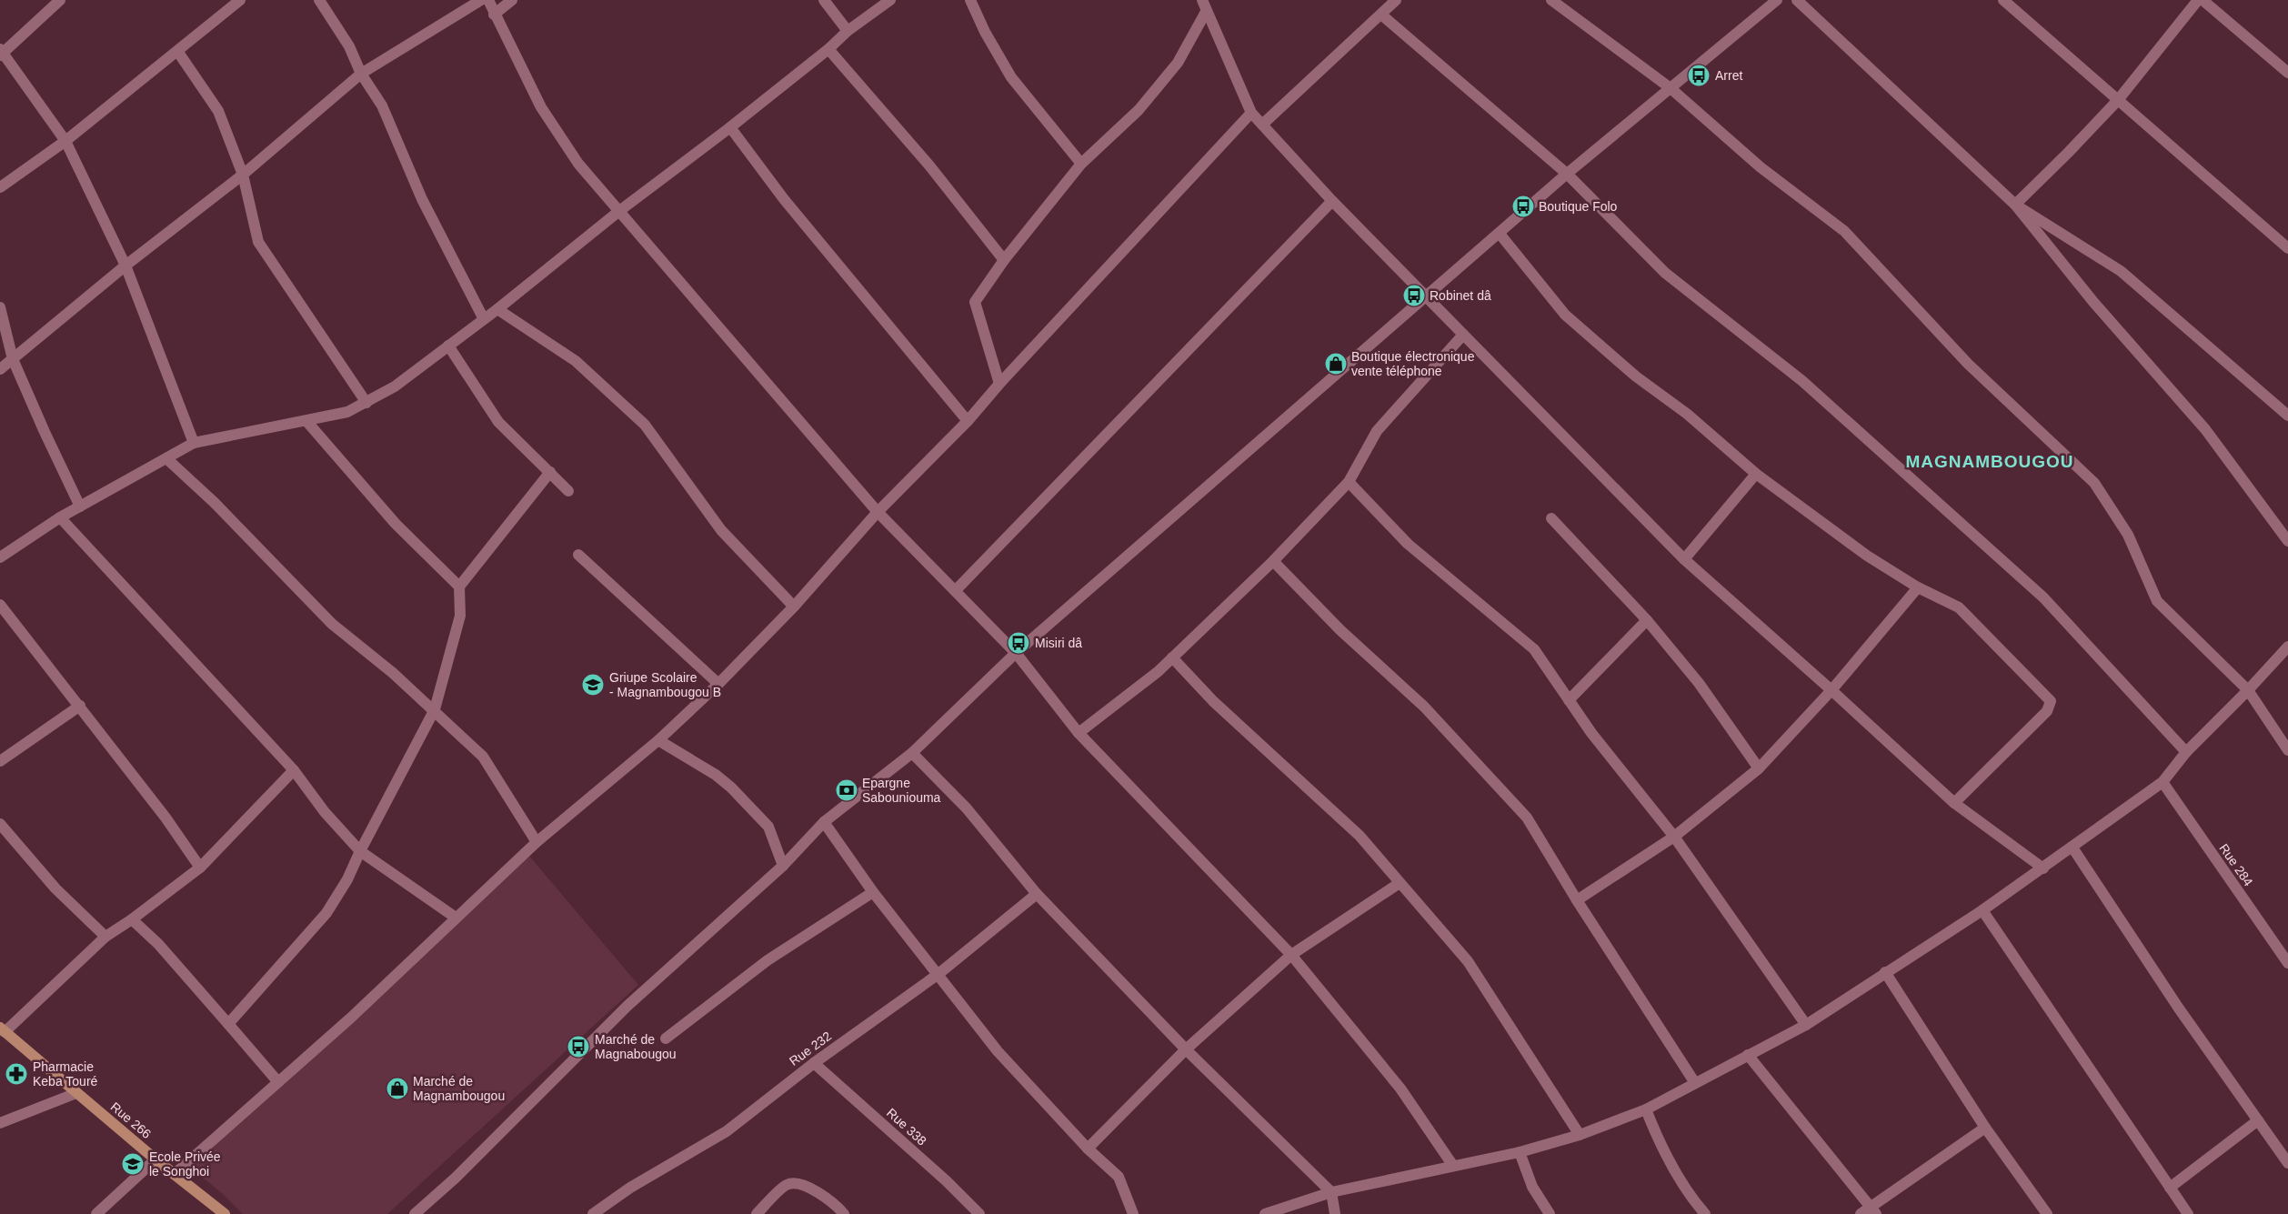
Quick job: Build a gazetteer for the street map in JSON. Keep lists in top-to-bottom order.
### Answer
{
  "streets": {
    "main road": ["Rue 266"],
    "street": ["Rue 284", "Rue 232", "Rue 338"]
  },
  "crossings": [
    ["Rue 232", "Rue 338"]
  ],
  "districts": ["MAGNAMBOUGOU"],
  "places": {
    "bus stop": [
      "Arret",
      "Boutique Folo",
      "Robinet dâ",
      "Misiri dâ",
      "Marché de Magnabougou"
    ],
    "shop": ["Boutique électronique vente téléphone", "Marché de Magnambougou"],
    "school or university": ["Griupe Scolaire - Magnambougou B", "Ecole Privée le Songhoi"],
    "bank": ["Epargne Sabouniouma"],
    "pharmacy": ["Pharmacie Keba Touré"]
  }
}
